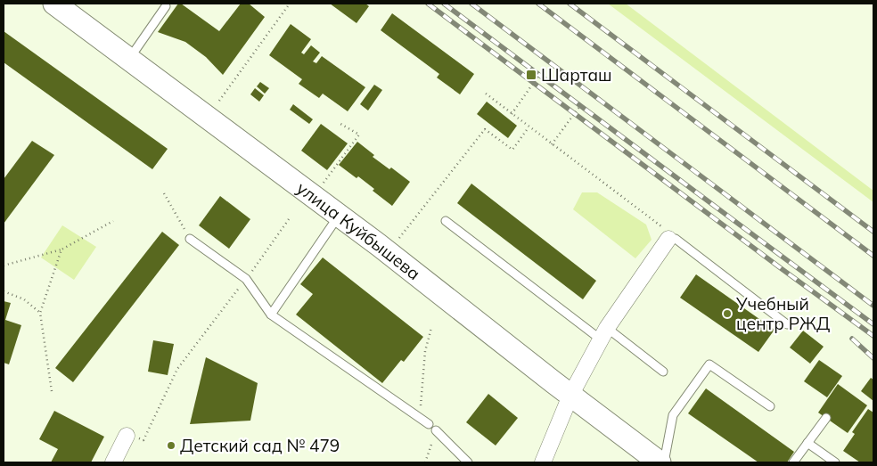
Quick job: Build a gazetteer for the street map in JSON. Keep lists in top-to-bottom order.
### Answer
{
  "streets": {
    "street": ["улица Куйбышева"]
  },
  "places": {
    "transit": ["Шарташ"],
    "other": ["Учебный центр РЖД", "Детский сад № 479"]
  }
}
